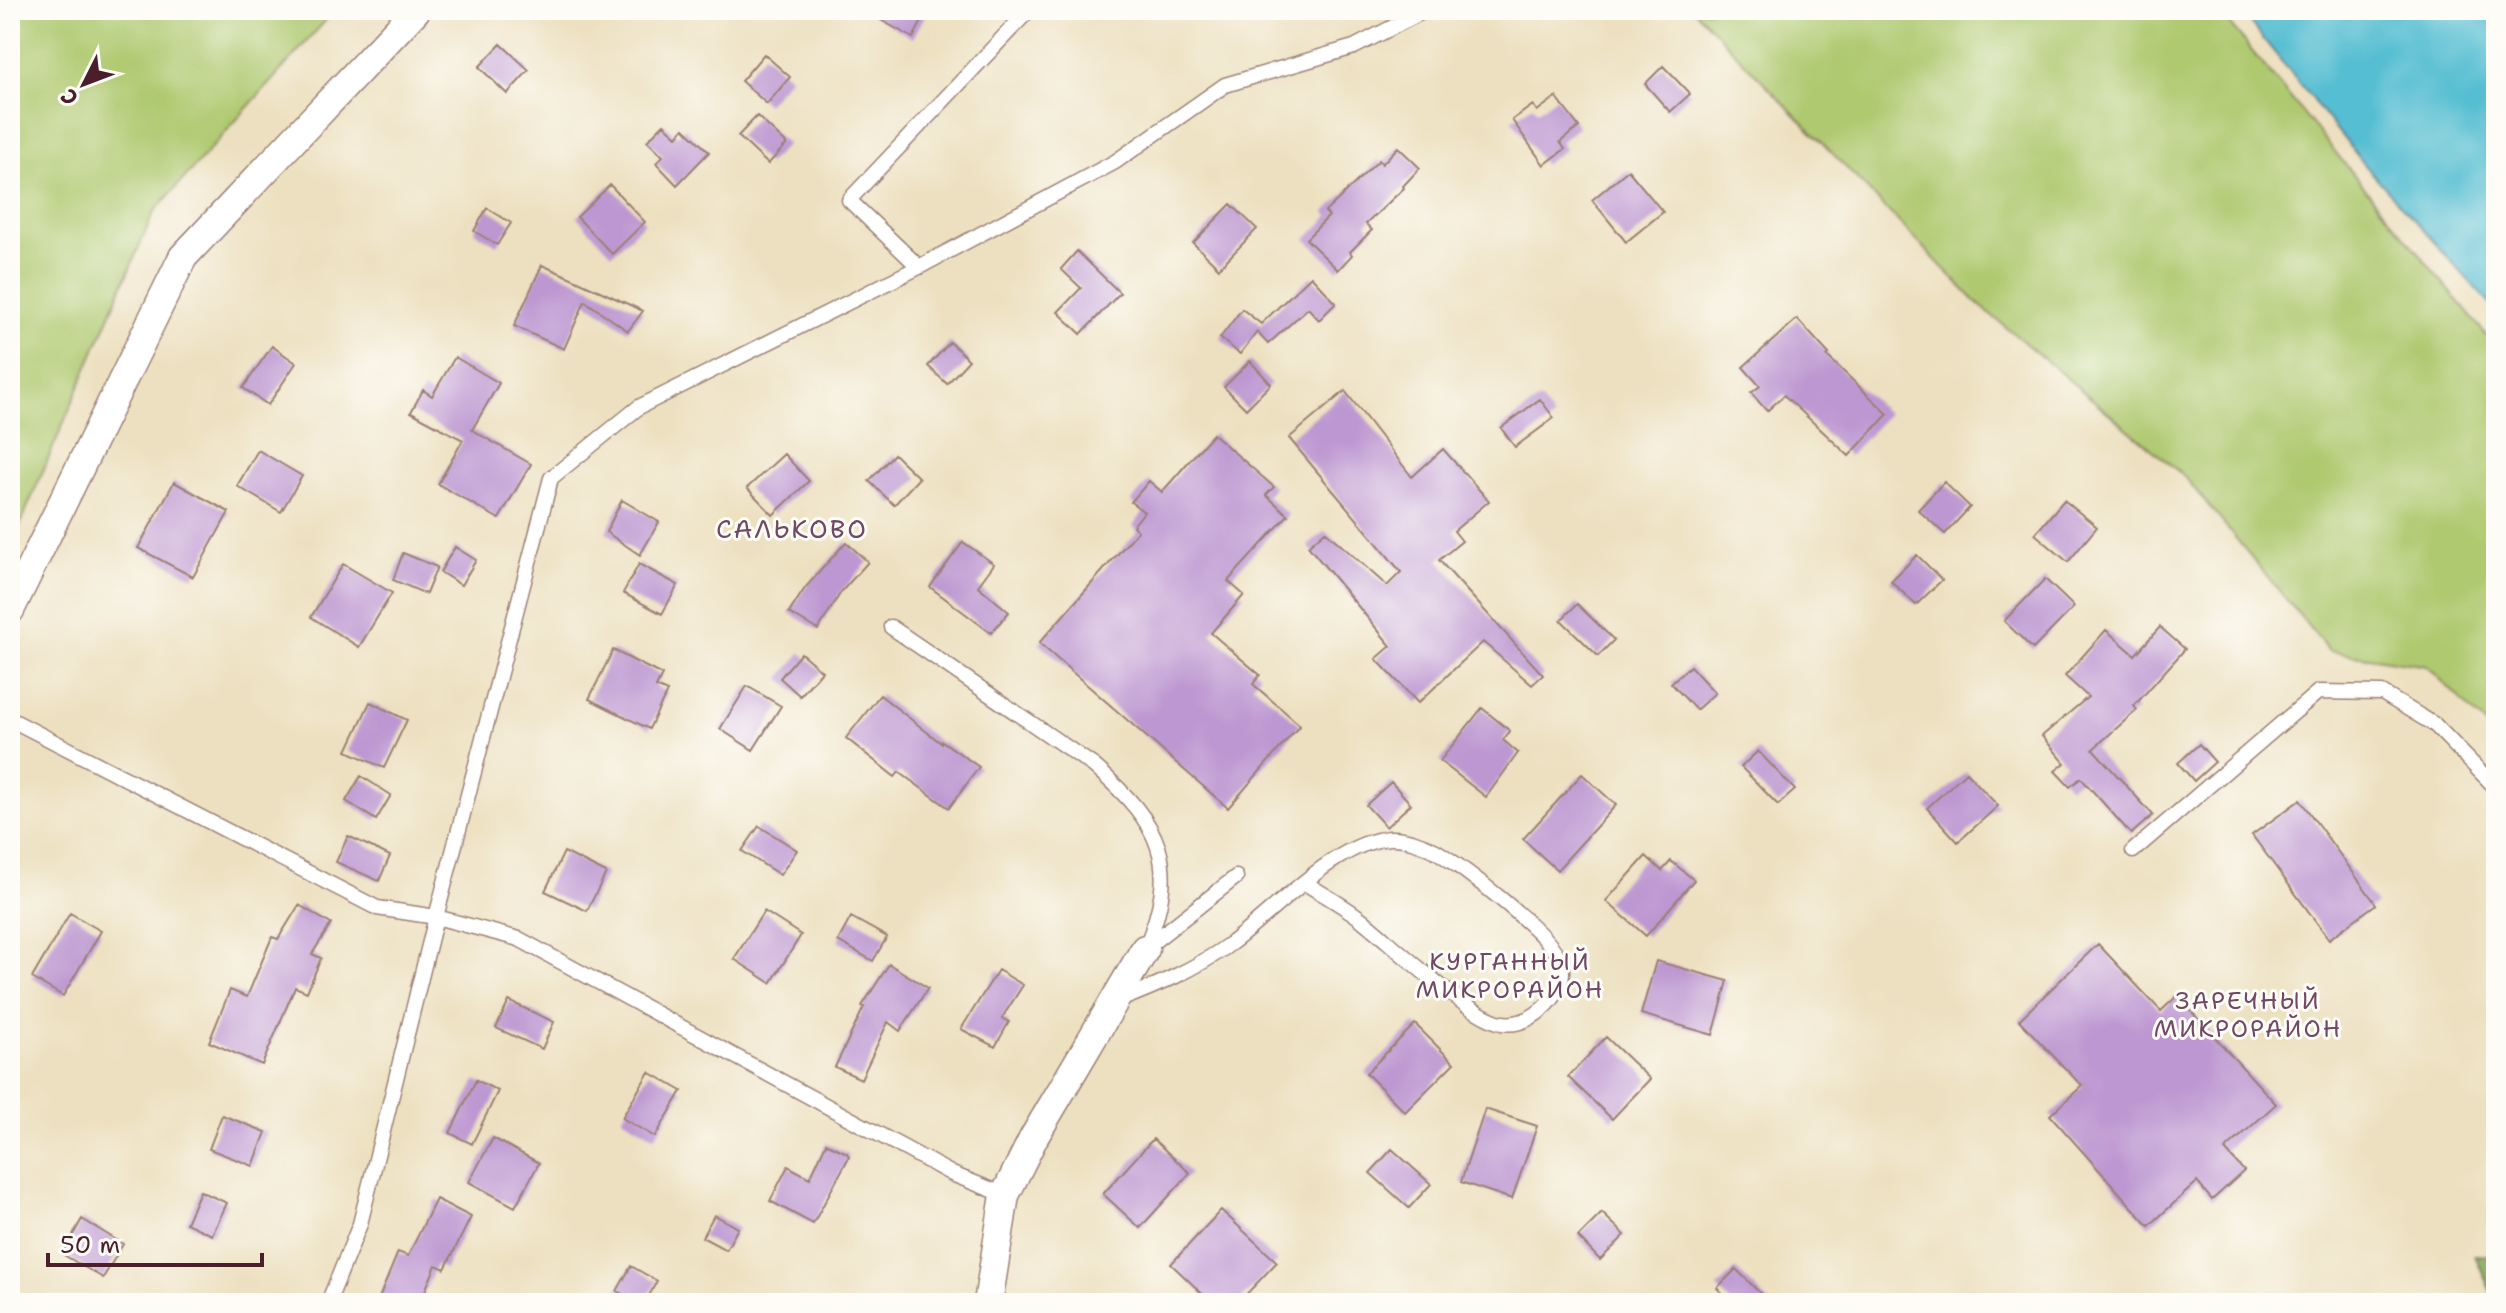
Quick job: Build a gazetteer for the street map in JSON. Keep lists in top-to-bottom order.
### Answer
{
  "districts": ["САЛЬКОВО", "КУРГАННЫЙ МИКРОРАЙОН", "ЗАРЕЧНЫЙ МИКРОРАЙОН"],
  "scale_bar": "50 m",
  "north": "bottom left"
}
